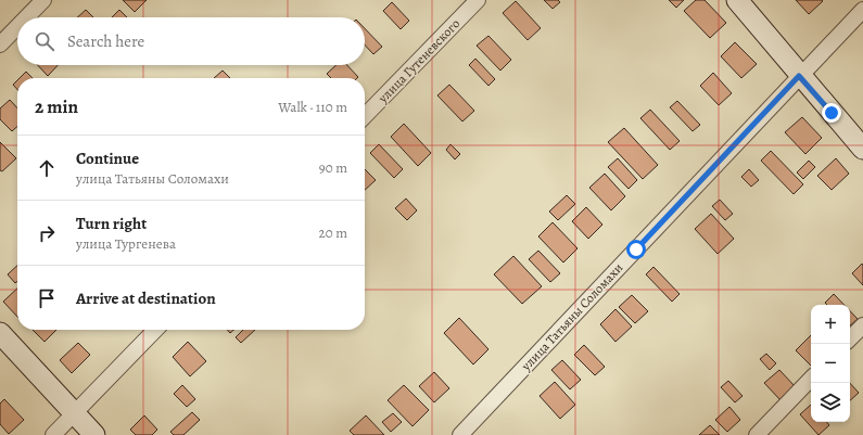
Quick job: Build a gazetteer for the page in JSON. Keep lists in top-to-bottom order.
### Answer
{
  "streets": {
    "street": ["улица Гутеневского", "улица Татьяны Соломахи"]
  },
  "page": {
    "search": "Search here",
    "heading": ["2 min", "Walk · 110 m"],
    "list": [
      ["Continue", "улица Татьяны Соломахи", "90 m"],
      ["Turn right", "улица Тургенева", "20 m"],
      "Arrive at destination"
    ],
    "map_buttons": ["+", "−"]
  }
}
